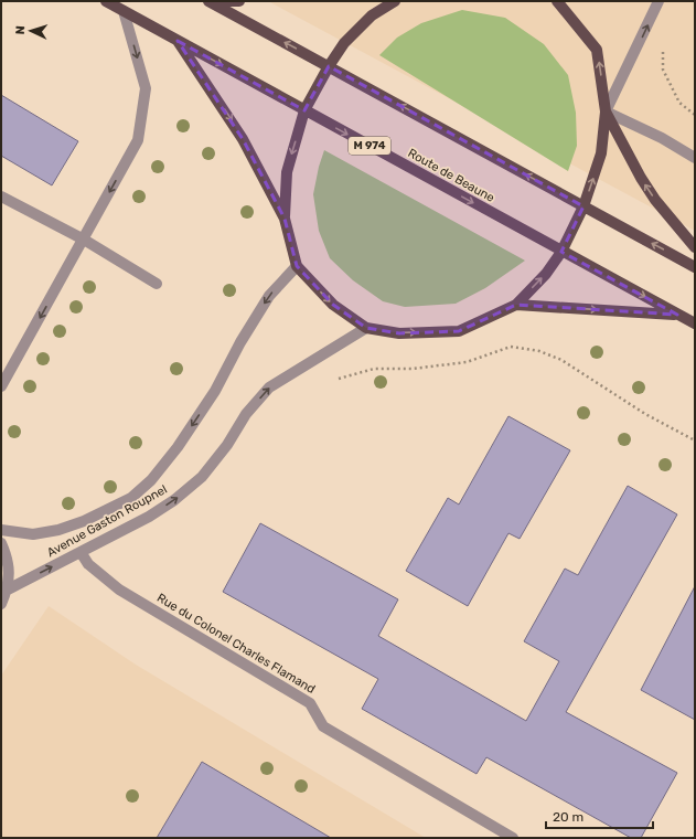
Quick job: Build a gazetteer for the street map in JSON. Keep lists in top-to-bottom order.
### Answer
{
  "streets": {
    "main road": ["M 974", "Route de Beaune"],
    "street": ["Avenue Gaston Roupnel", "Rue du Colonel Charles Flamand"]
  },
  "crossings": [
    ["Route de Beaune", "Avenue Gaston Roupnel"],
    ["Avenue Gaston Roupnel", "Rue du Colonel Charles Flamand"]
  ],
  "scale_bar": "20 m",
  "north": "left"
}
